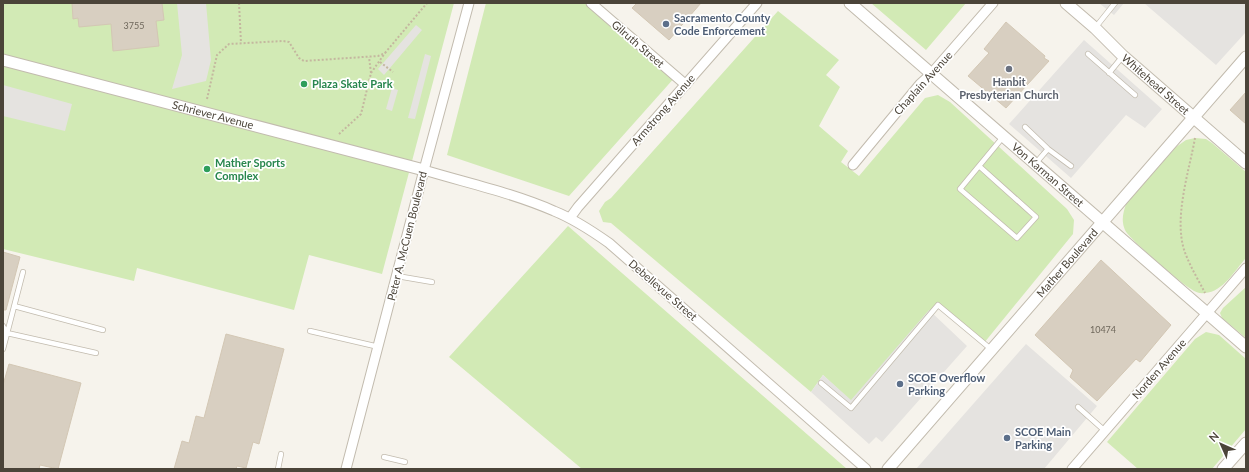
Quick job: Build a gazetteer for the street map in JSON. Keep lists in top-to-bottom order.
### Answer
{
  "streets": {
    "street": [
      "Gilruth Street",
      "Chaplain Avenue",
      "Whitehead Street",
      "Armstrong Avenue",
      "Schriever Avenue",
      "Von Karman Street",
      "Peter A. McCuen Boulevard",
      "Mather Boulevard",
      "Debellevue Street",
      "Norden Avenue"
    ]
  },
  "crossings": [
    ["Gilruth Street", "Armstrong Avenue"],
    ["Chaplain Avenue", "Von Karman Street"],
    ["Whitehead Street", "Mather Boulevard"],
    ["Armstrong Avenue", "Debellevue Street"],
    ["Schriever Avenue", "Peter A. McCuen Boulevard"],
    ["Schriever Avenue", "Debellevue Street"],
    ["Von Karman Street", "Mather Boulevard"],
    ["Von Karman Street", "Norden Avenue"],
    ["Peter A. McCuen Boulevard", "Debellevue Street"]
  ],
  "places": [
    "Sacramento County Code Enforcement",
    "Hanbit Presbyterian Church",
    "Plaza Skate Park",
    "Mather Sports Complex",
    "SCOE Overflow Parking",
    "SCOE Main Parking"
  ],
  "house_numbers": ["3755", "10474"],
  "north": "top left"
}
